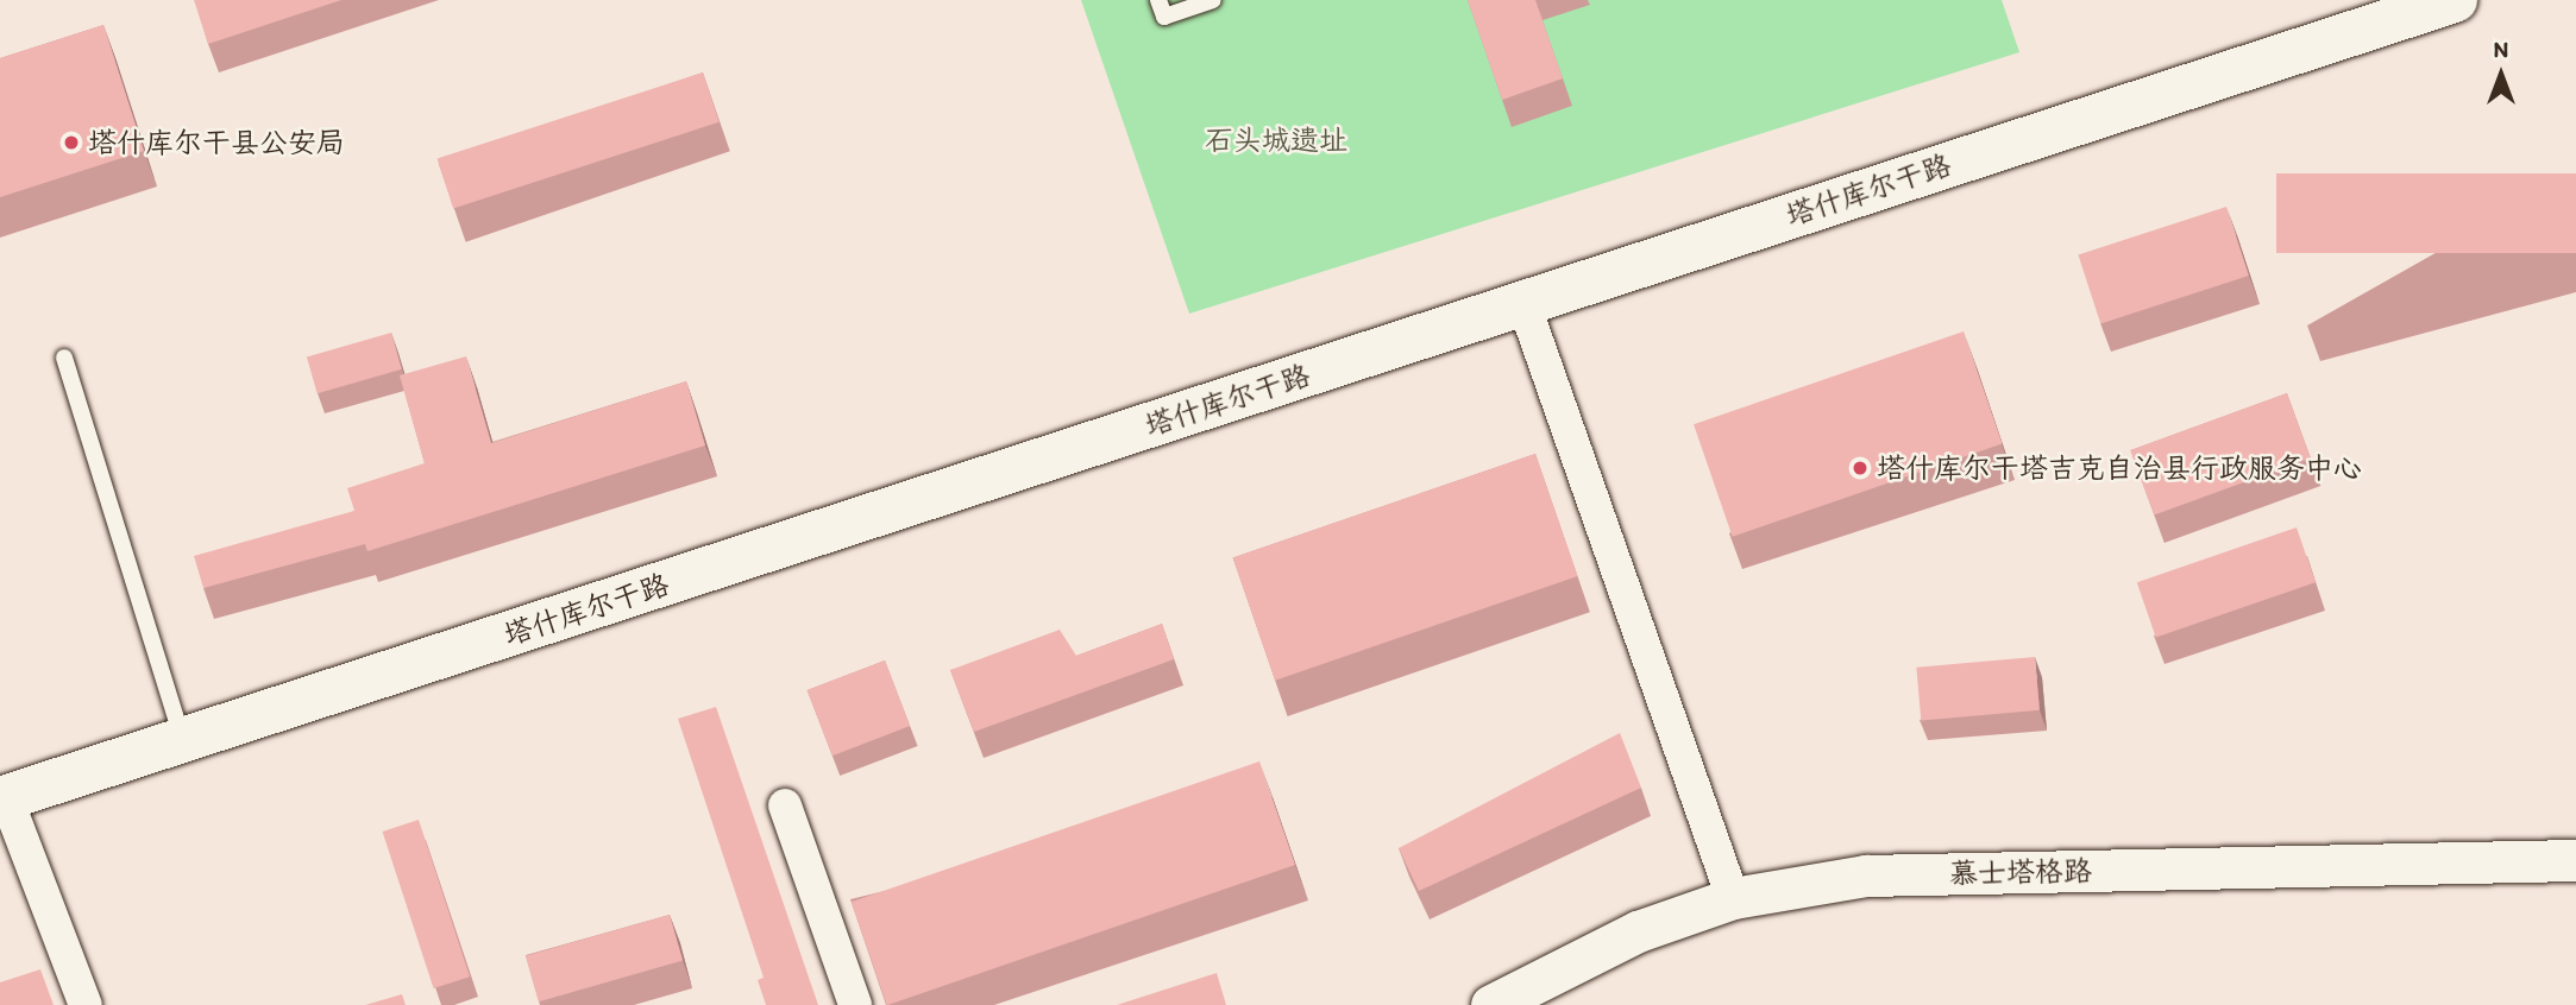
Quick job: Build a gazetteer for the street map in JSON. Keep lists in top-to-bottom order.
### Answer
{
  "streets": {
    "main road": ["塔什库尔干路"],
    "street": ["慕士塔格路"]
  },
  "parks": ["石头城遗址"],
  "places": ["塔什库尔干县公安局", "塔什库尔干塔吉克自治县行政服务中心"],
  "north": "top"
}
